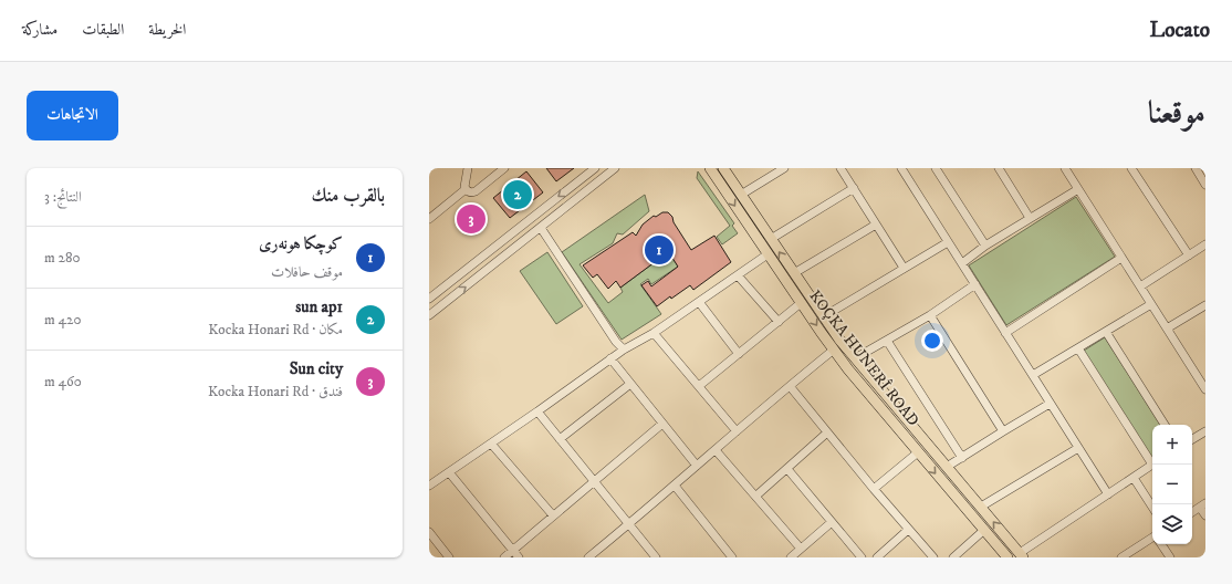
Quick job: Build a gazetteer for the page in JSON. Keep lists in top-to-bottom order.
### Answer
{
  "streets": {
    "main road": ["KOÇKA HUNERÎ ROAD"]
  },
  "page": {
    "header": "Locato",
    "nav": ["الخريطة", "الطبقات", "مشاركة"],
    "title": "موقعنا",
    "buttons": "الاتجاهات",
    "heading": ["بالقرب منك", "النتائج: 3"],
    "pins": ["2", "3", "1"],
    "list": [
      {
        "mark": "1",
        "name": "كوچكا هونەری",
        "note": "موقف حافلات",
        "value": "280 m"
      },
      {
        "mark": "2",
        "name": "sun ap1",
        "note": "مكان · Kocka Honari Rd",
        "value": "420 m"
      },
      {
        "mark": "3",
        "name": "Sun city",
        "note": "فندق · Kocka Honari Rd",
        "value": "460 m"
      }
    ],
    "map_buttons": ["+", "−"]
  }
}
